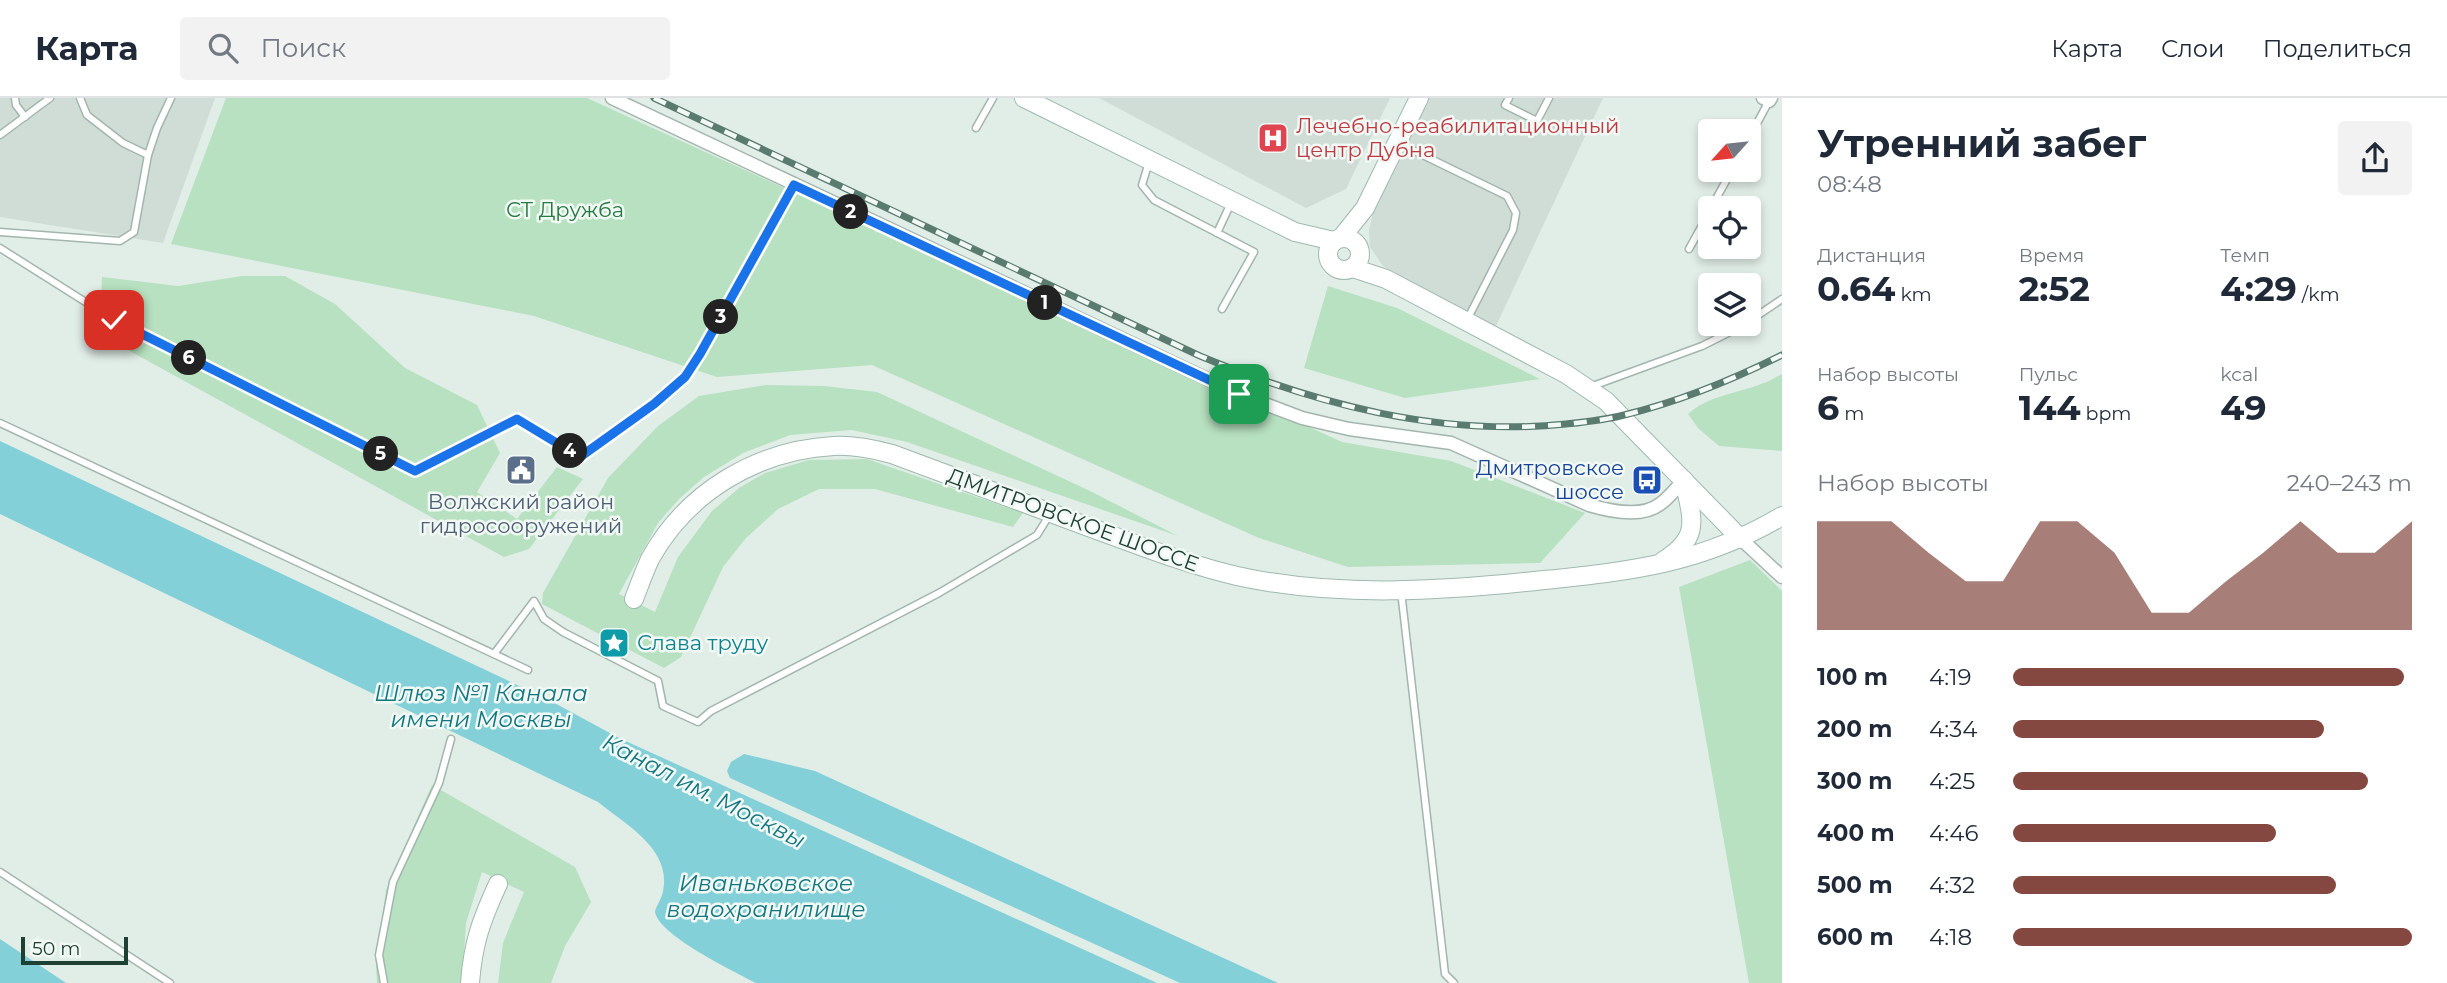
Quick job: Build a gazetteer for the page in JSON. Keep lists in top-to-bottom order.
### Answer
{
  "streets": {
    "street": ["ДМИТРОВСКОЕ ШОССЕ"]
  },
  "water": ["Шлюз №1 Канала имени Москвы", "Канал им. Москвы", "Иваньковское водохранилище"],
  "parks": ["СТ Дружба"],
  "places": {
    "hospital": ["Лечебно-реабилитационный центр Дубна"],
    "public building": ["Волжский район гидросооружений"],
    "bus stop": ["Дмитровское шоссе"],
    "place": ["Слава труду"]
  },
  "scale_bar": "50 m",
  "north": "bottom left",
  "page": {
    "header": "Карта",
    "search": "Поиск",
    "nav": ["Карта", "Слои", "Поделиться"],
    "heading": ["Утренний забег", "08:48"],
    "pins": [
      "2",
      "1",
      "3",
      "6",
      "4",
      "5"
    ],
    "stats": [
      ["Дистанция", "0.64 km"],
      ["Время", "2:52"],
      ["Темп", "4:29 /km"],
      ["Набор высоты", "6 m"],
      ["Пульс", "144 bpm"],
      ["kcal", "49"]
    ],
    "chart": ["Набор высоты", "240–243 m"],
    "list": [
      {
        "name": "100 m",
        "note": "4:19"
      },
      {
        "name": "200 m",
        "note": "4:34"
      },
      {
        "name": "300 m",
        "note": "4:25"
      },
      {
        "name": "400 m",
        "note": "4:46"
      },
      {
        "name": "500 m",
        "note": "4:32"
      },
      {
        "name": "600 m",
        "note": "4:18"
      }
    ],
    "scale": "50 m"
  }
}
